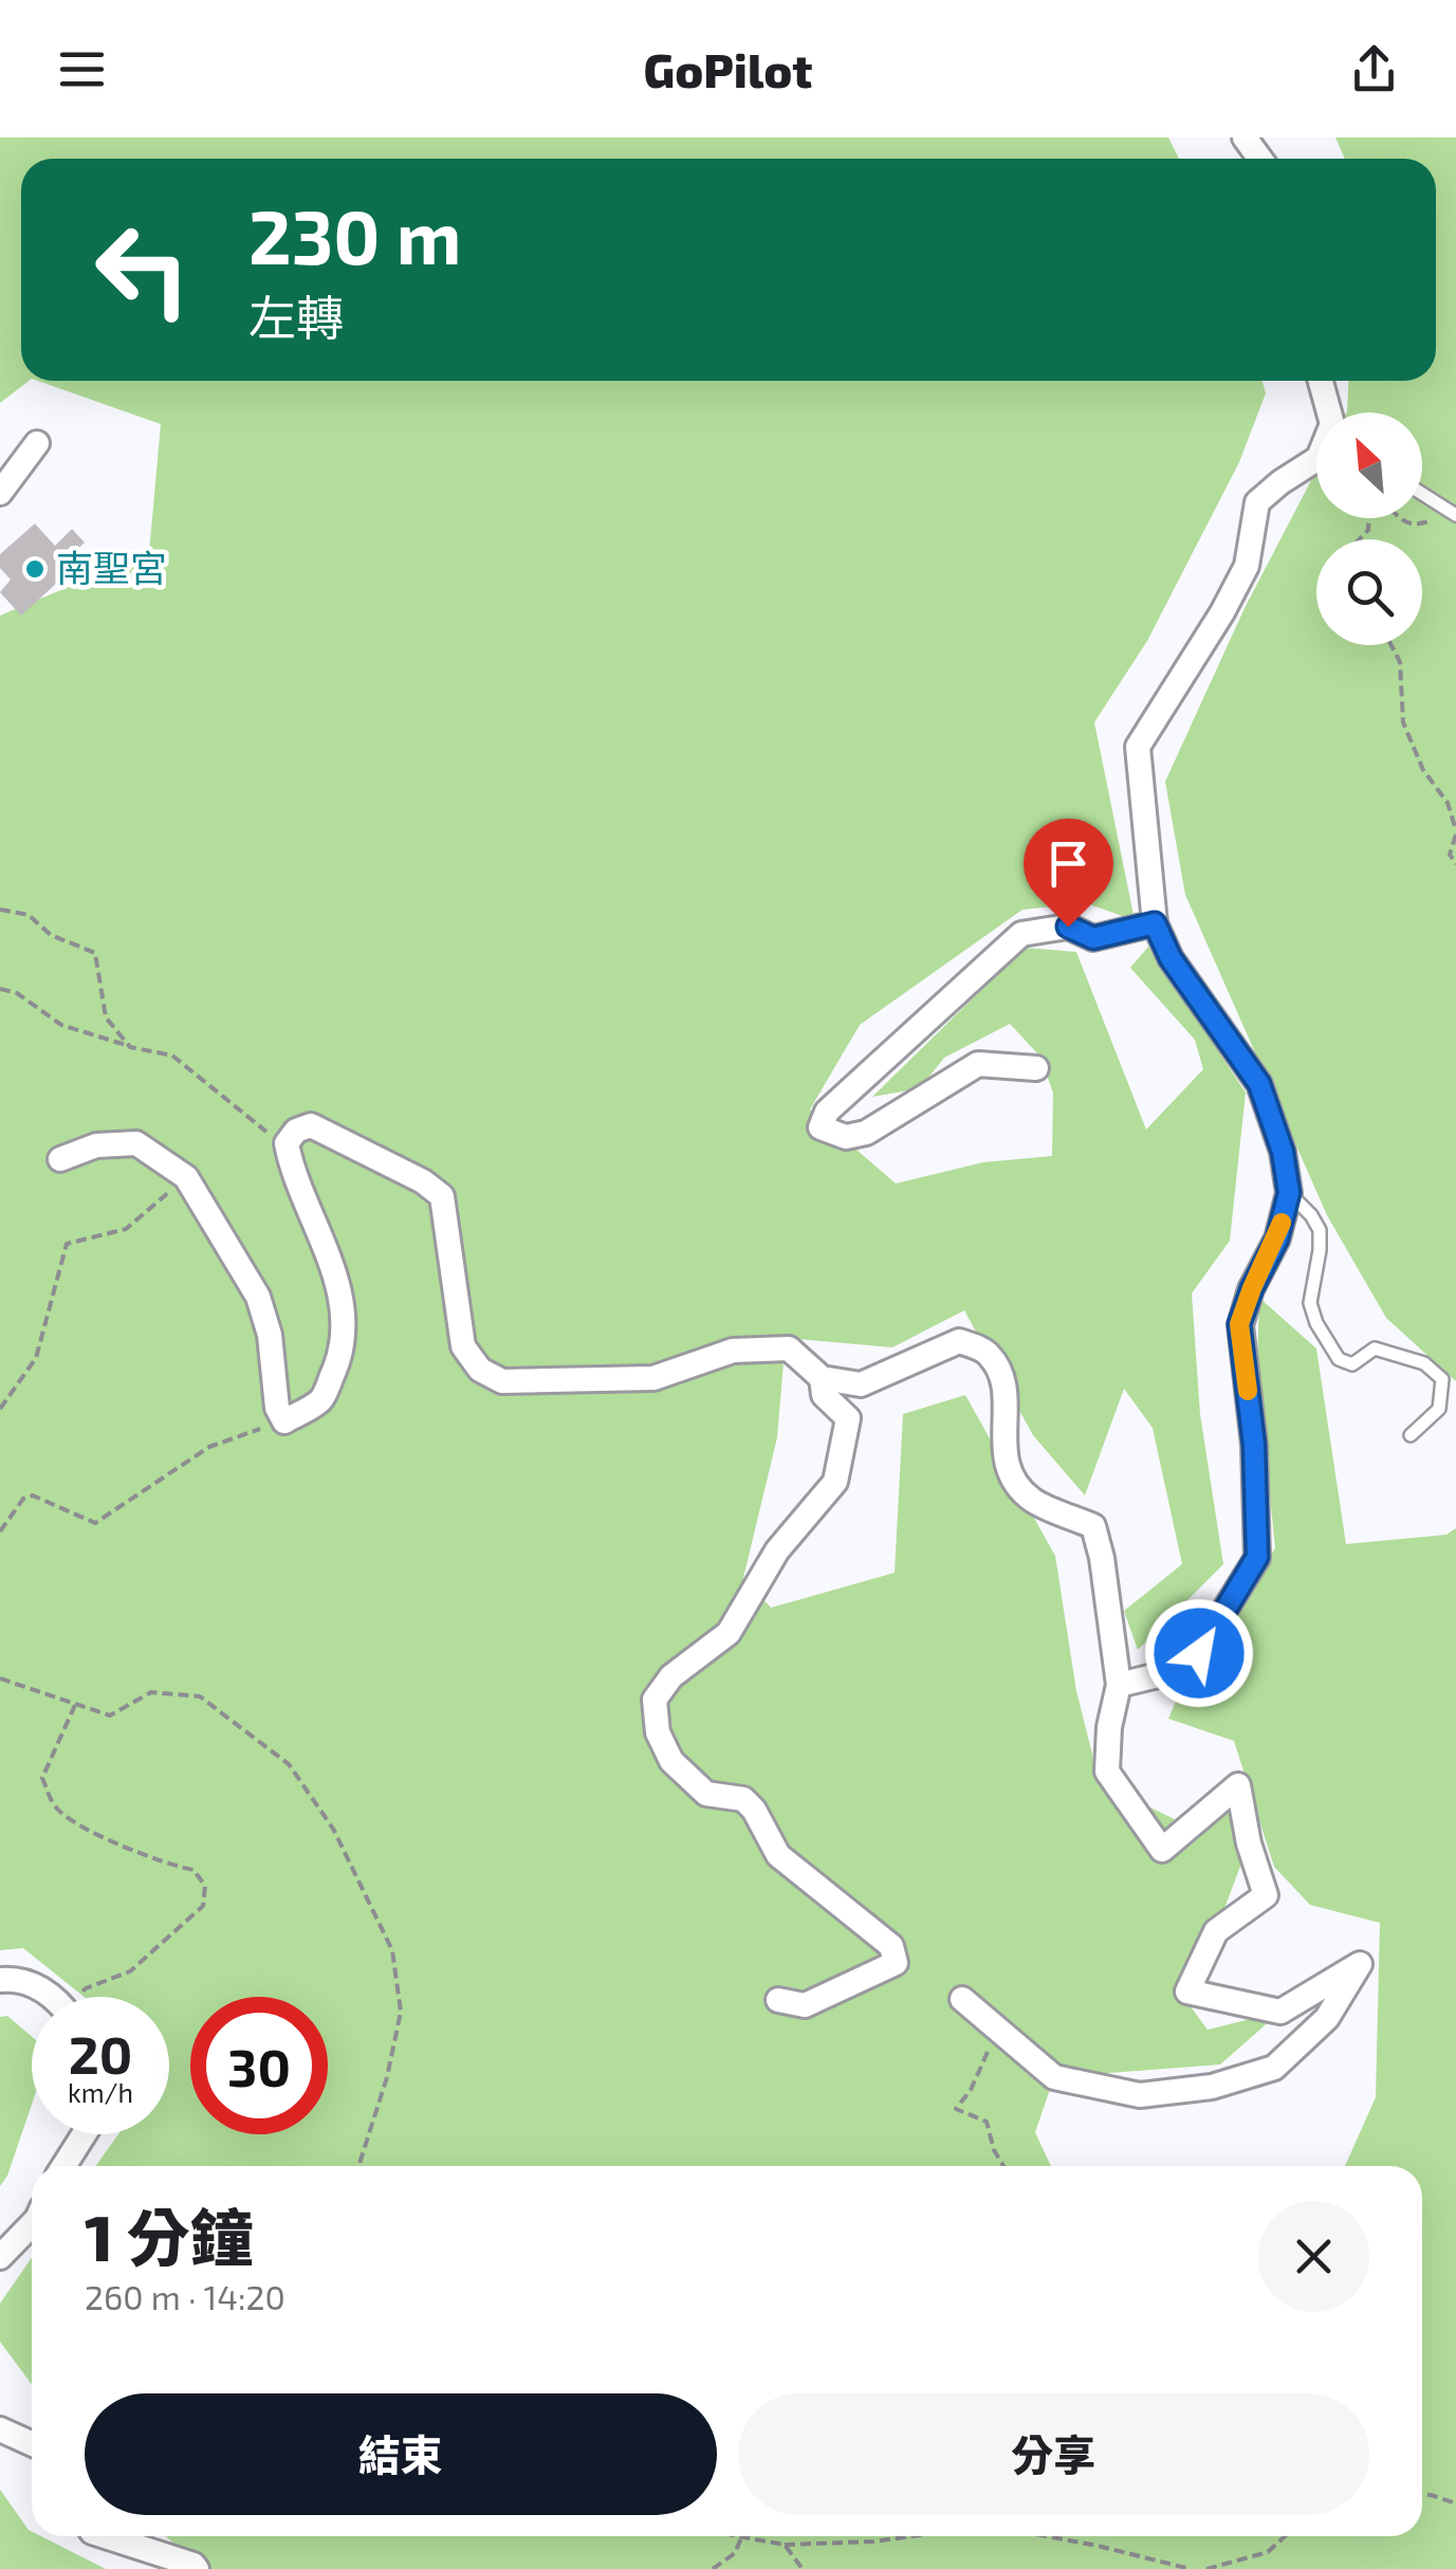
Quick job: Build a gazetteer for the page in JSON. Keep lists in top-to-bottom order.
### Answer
{
  "places": ["南聖宮"],
  "north": "top left",
  "page": {
    "header": "GoPilot",
    "turn": ["230 m", "左轉"],
    "speed": "20 km/h",
    "limit": "30",
    "heading": ["1 分鐘", "260 m · 14:20"],
    "buttons": ["結束", "分享"]
  }
}
